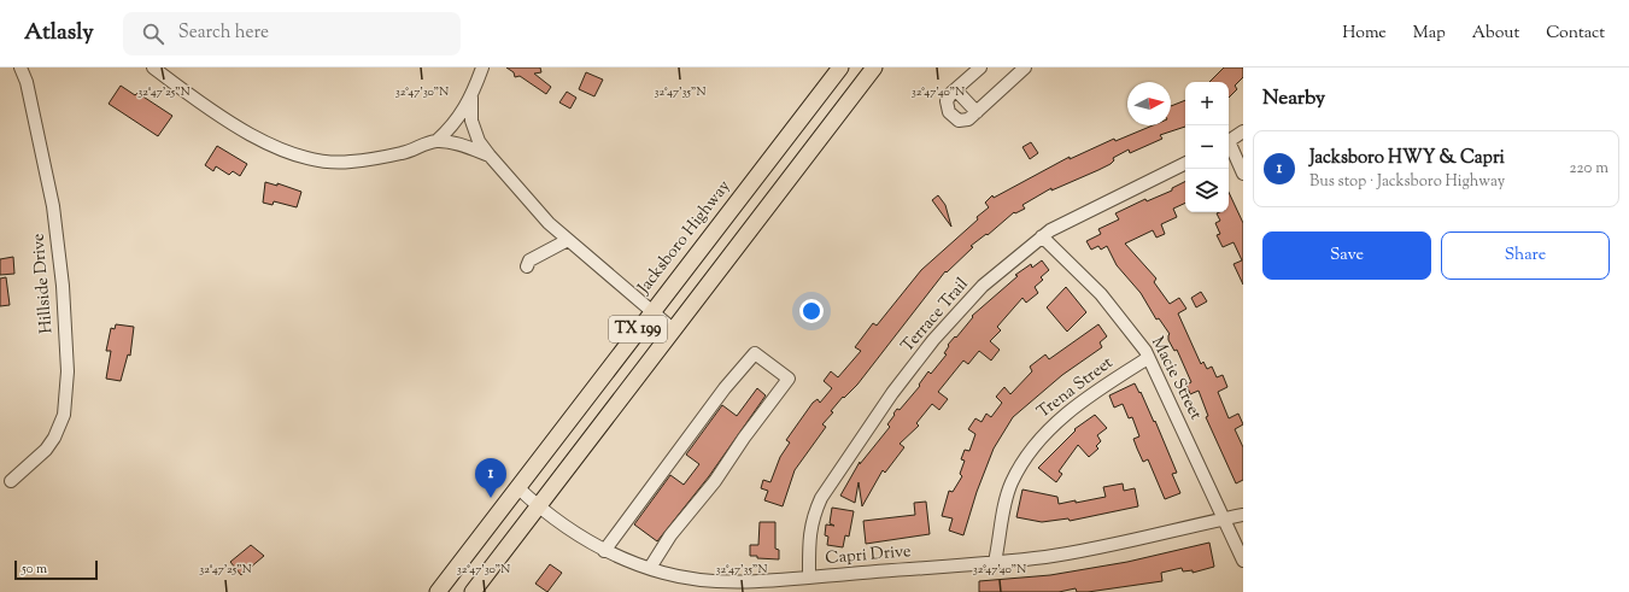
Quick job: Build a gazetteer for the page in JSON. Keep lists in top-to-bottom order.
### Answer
{
  "streets": {
    "main road": ["Jacksboro Highway", "TX 199"],
    "street": [
      "Hillside Drive",
      "Terrace Trail",
      "Macie Street",
      "Trena Street",
      "Capri Drive"
    ]
  },
  "crossings": [
    ["Jacksboro Highway", "Capri Drive"],
    ["Terrace Trail", "Macie Street"],
    ["Terrace Trail", "Capri Drive"],
    ["TX 199", "Capri Drive"],
    ["Macie Street", "Trena Street"],
    ["Macie Street", "Capri Drive"],
    ["Trena Street", "Capri Drive"]
  ],
  "scale_bar": "50 m",
  "north": "right",
  "page": {
    "header": "Atlasly",
    "search": "Search here",
    "nav": [
      "Home",
      "Map",
      "About",
      "Contact"
    ],
    "heading": "Nearby",
    "map_buttons": ["+", "−"],
    "list": [
      {
        "mark": "1",
        "name": "Jacksboro HWY & Capri",
        "note": "Bus stop · Jacksboro Highway",
        "value": "220 m"
      }
    ],
    "buttons": ["Save", "Share"],
    "pins": "1",
    "scale": "50 m"
  },
  "coordinates": [
    "32°47'25\"N",
    "32°47'30\"N",
    "32°47'35\"N",
    "32°47'40\"N"
  ]
}
